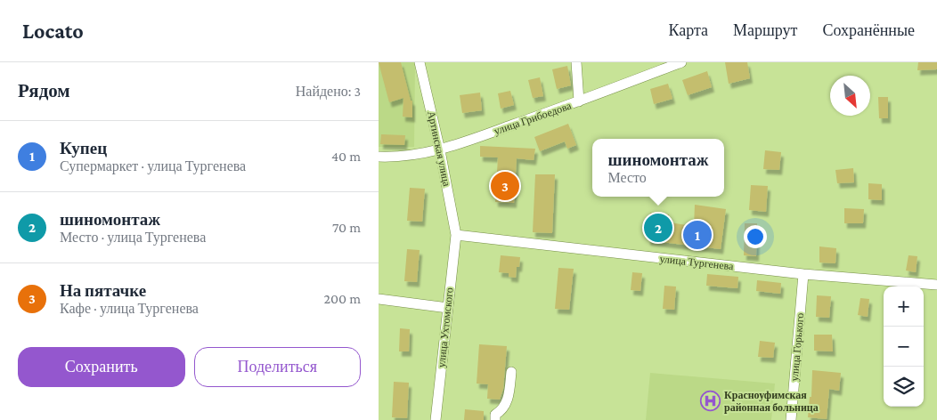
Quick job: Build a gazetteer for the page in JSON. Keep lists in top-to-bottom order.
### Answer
{
  "streets": {
    "street": [
      "улица Грибоедова",
      "Артинская улица",
      "улица Тургенева",
      "улица Ухтомского",
      "улица Горького"
    ]
  },
  "crossings": [
    ["улица Грибоедова", "Артинская улица"],
    ["Артинская улица", "улица Тургенева"],
    ["Артинская улица", "улица Ухтомского"],
    ["улица Тургенева", "улица Ухтомского"],
    ["улица Тургенева", "улица Горького"]
  ],
  "places": {
    "hospital": ["Красноуфимская районная больница"]
  },
  "north": "bottom right",
  "page": {
    "header": "Locato",
    "nav": ["Карта", "Маршрут", "Сохранённые"],
    "heading": ["Рядом", "Найдено: 3"],
    "list": [
      {
        "mark": "1",
        "name": "Купец",
        "note": "Супермаркет · улица Тургенева",
        "value": "40 m"
      },
      {
        "mark": "2",
        "name": "шиномонтаж",
        "note": "Место · улица Тургенева",
        "value": "70 m"
      },
      {
        "mark": "3",
        "name": "На пятачке",
        "note": "Кафе · улица Тургенева",
        "value": "200 m"
      }
    ],
    "popup": ["шиномонтаж", "Место"],
    "pins": ["3", "2", "1"],
    "map_buttons": ["+", "−"],
    "buttons": ["Сохранить", "Поделиться"]
  }
}
